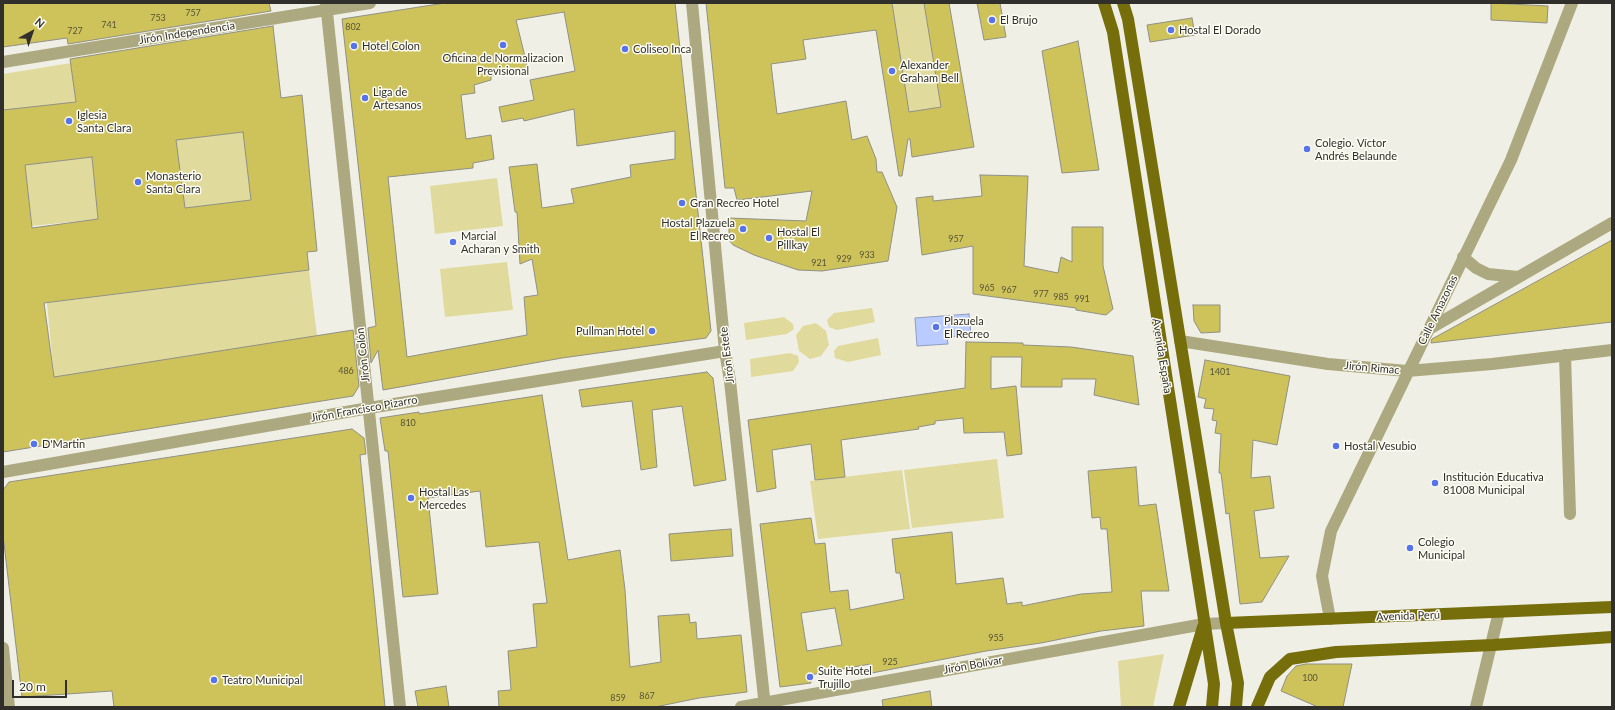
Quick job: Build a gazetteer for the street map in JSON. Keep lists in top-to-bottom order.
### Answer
{
  "streets": {
    "main road": ["Avenida España", "Avenida Perú"],
    "street": [
      "Jirón Independencia",
      "Calle Amazonas",
      "Jirón Colón",
      "Jirón Estete",
      "Jirón Rimac",
      "Jirón Francisco Pizarro",
      "Jirón Bolívar"
    ]
  },
  "crossings": [
    ["Jirón Independencia", "Jirón Colón"],
    ["Calle Amazonas", "Jirón Rimac"],
    ["Calle Amazonas", "Avenida Perú"],
    ["Jirón Colón", "Jirón Francisco Pizarro"],
    ["Jirón Estete", "Jirón Francisco Pizarro"],
    ["Jirón Estete", "Jirón Bolívar"],
    ["Avenida España", "Jirón Rimac"],
    ["Avenida España", "Avenida Perú"],
    ["Avenida España", "Jirón Bolívar"],
    ["Avenida Perú", "Jirón Bolívar"]
  ],
  "places": [
    "El Brujo",
    "Hostal El Dorado",
    "Oficina de Normalizacion Previsional",
    "Hotel Colon",
    "Coliseo Inca",
    "Alexander Graham Bell",
    "Liga de Artesanos",
    "Iglesia Santa Clara",
    "Colegio. Víctor Andrés Belaunde",
    "Monasterio Santa Clara",
    "Gran Recreo Hotel",
    "Hostal Plazuela El Recreo",
    "Hostal El Pillkay",
    "Marcial Acharan y Smith",
    "Plazuela El Recreo",
    "Pullman Hotel",
    "D'Martin",
    "Hostal Vesubio",
    "Institución Educativa 81008 Municipal",
    "Hostal Las Mercedes",
    "Colegio Municipal",
    "Suite Hotel Trujillo",
    "Teatro Municipal"
  ],
  "house_numbers": [
    "757",
    "753",
    "741",
    "802",
    "727",
    "957",
    "933",
    "929",
    "921",
    "965",
    "967",
    "977",
    "985",
    "991",
    "486",
    "1401",
    "810",
    "955",
    "925",
    "100",
    "867",
    "859"
  ],
  "scale_bar": "20 m",
  "north": "top right"
}
